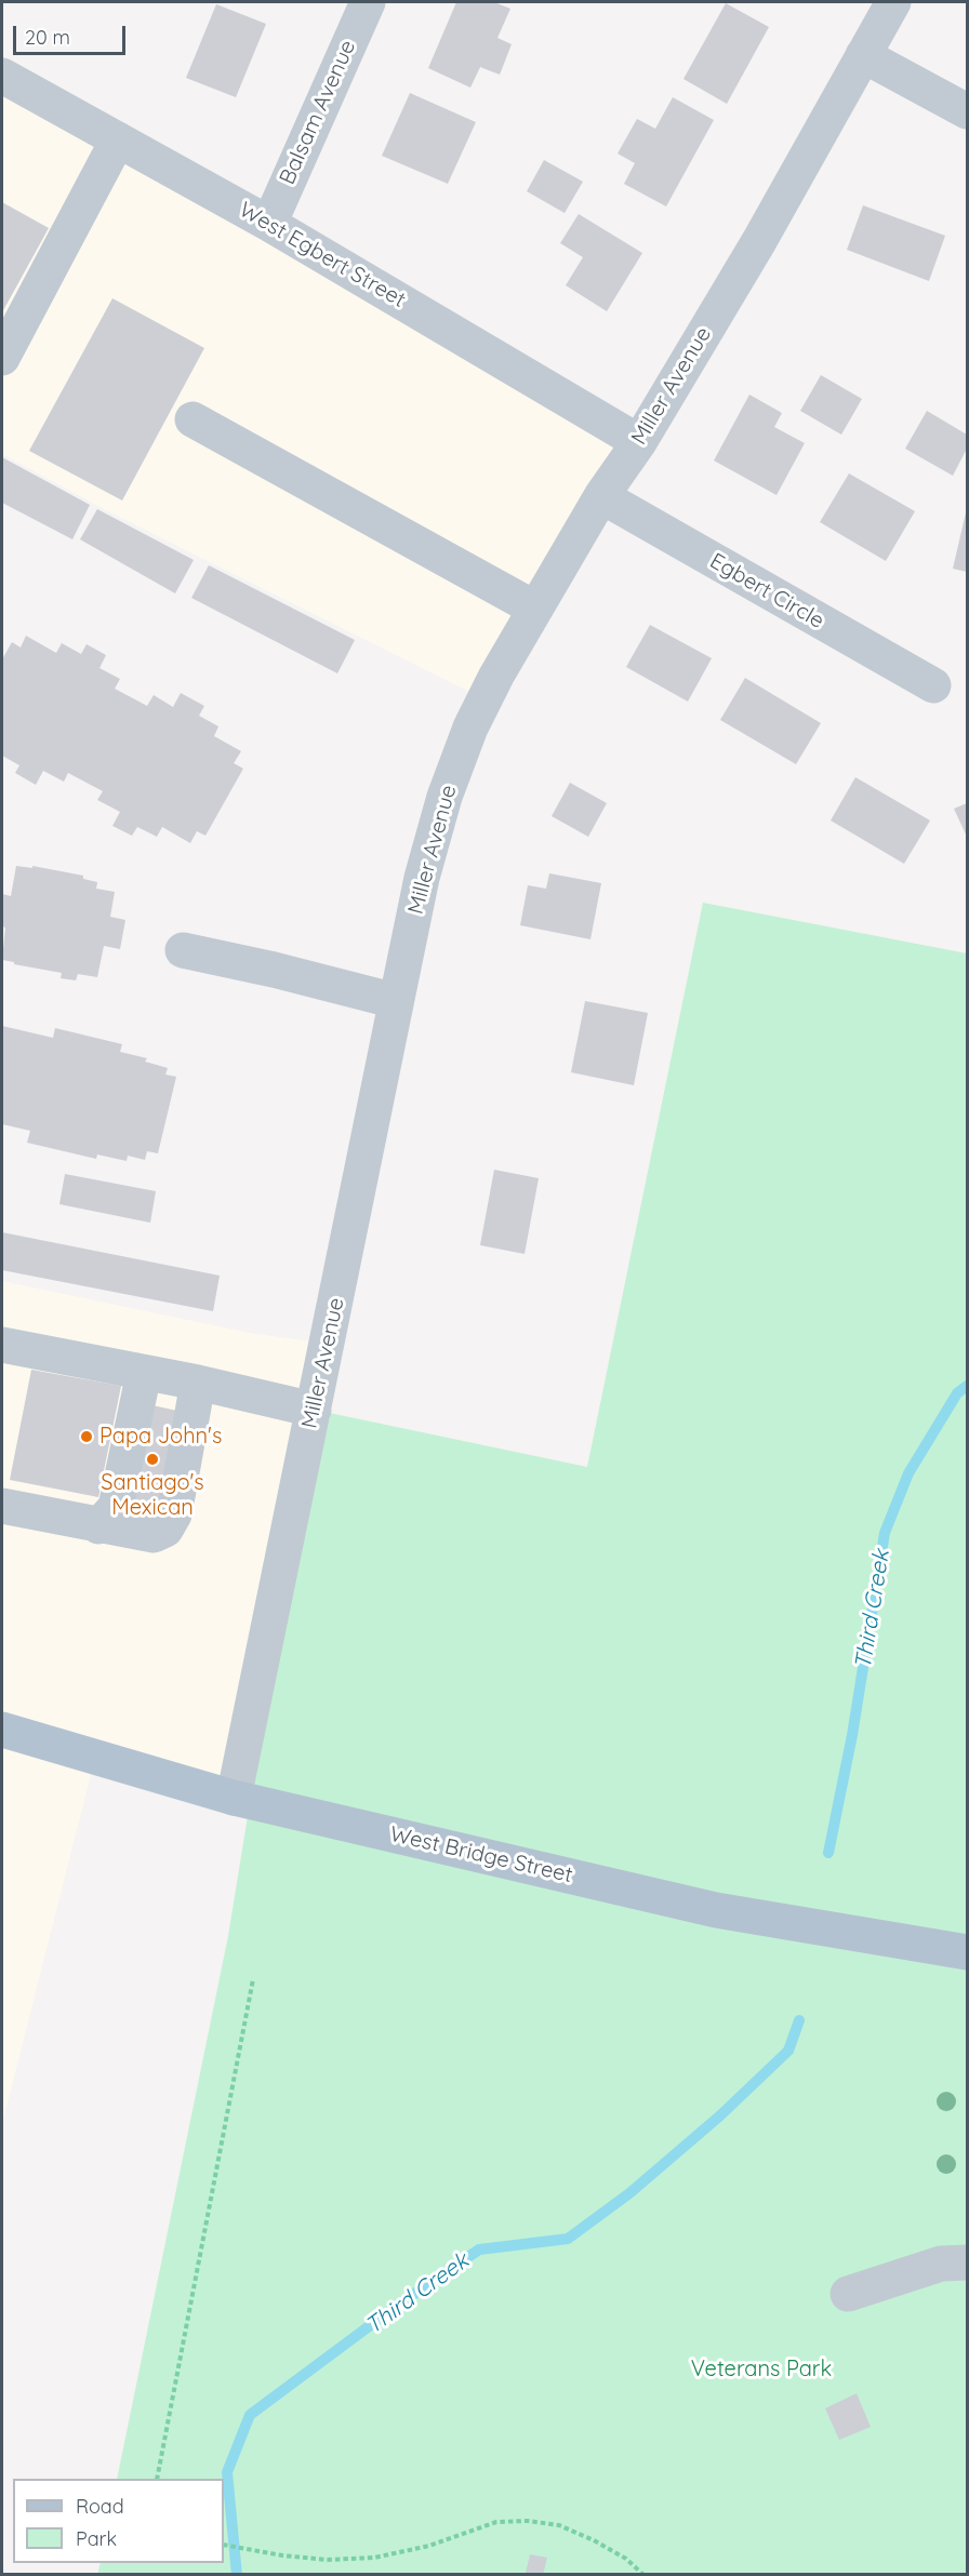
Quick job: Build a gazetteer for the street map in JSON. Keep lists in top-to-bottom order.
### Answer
{
  "streets": {
    "main road": ["West Bridge Street"],
    "street": [
      "Balsam Avenue",
      "West Egbert Street",
      "Miller Avenue",
      "Egbert Circle"
    ]
  },
  "crossings": [
    ["Balsam Avenue", "West Egbert Street"],
    ["West Egbert Street", "Miller Avenue"],
    ["Miller Avenue", "Egbert Circle"],
    ["Miller Avenue", "West Bridge Street"]
  ],
  "water": ["Third Creek"],
  "parks": ["Veterans Park"],
  "places": ["Papa John's", "Santiago's Mexican"],
  "legend": ["Road", "Park"],
  "scale_bar": "20 m"
}
